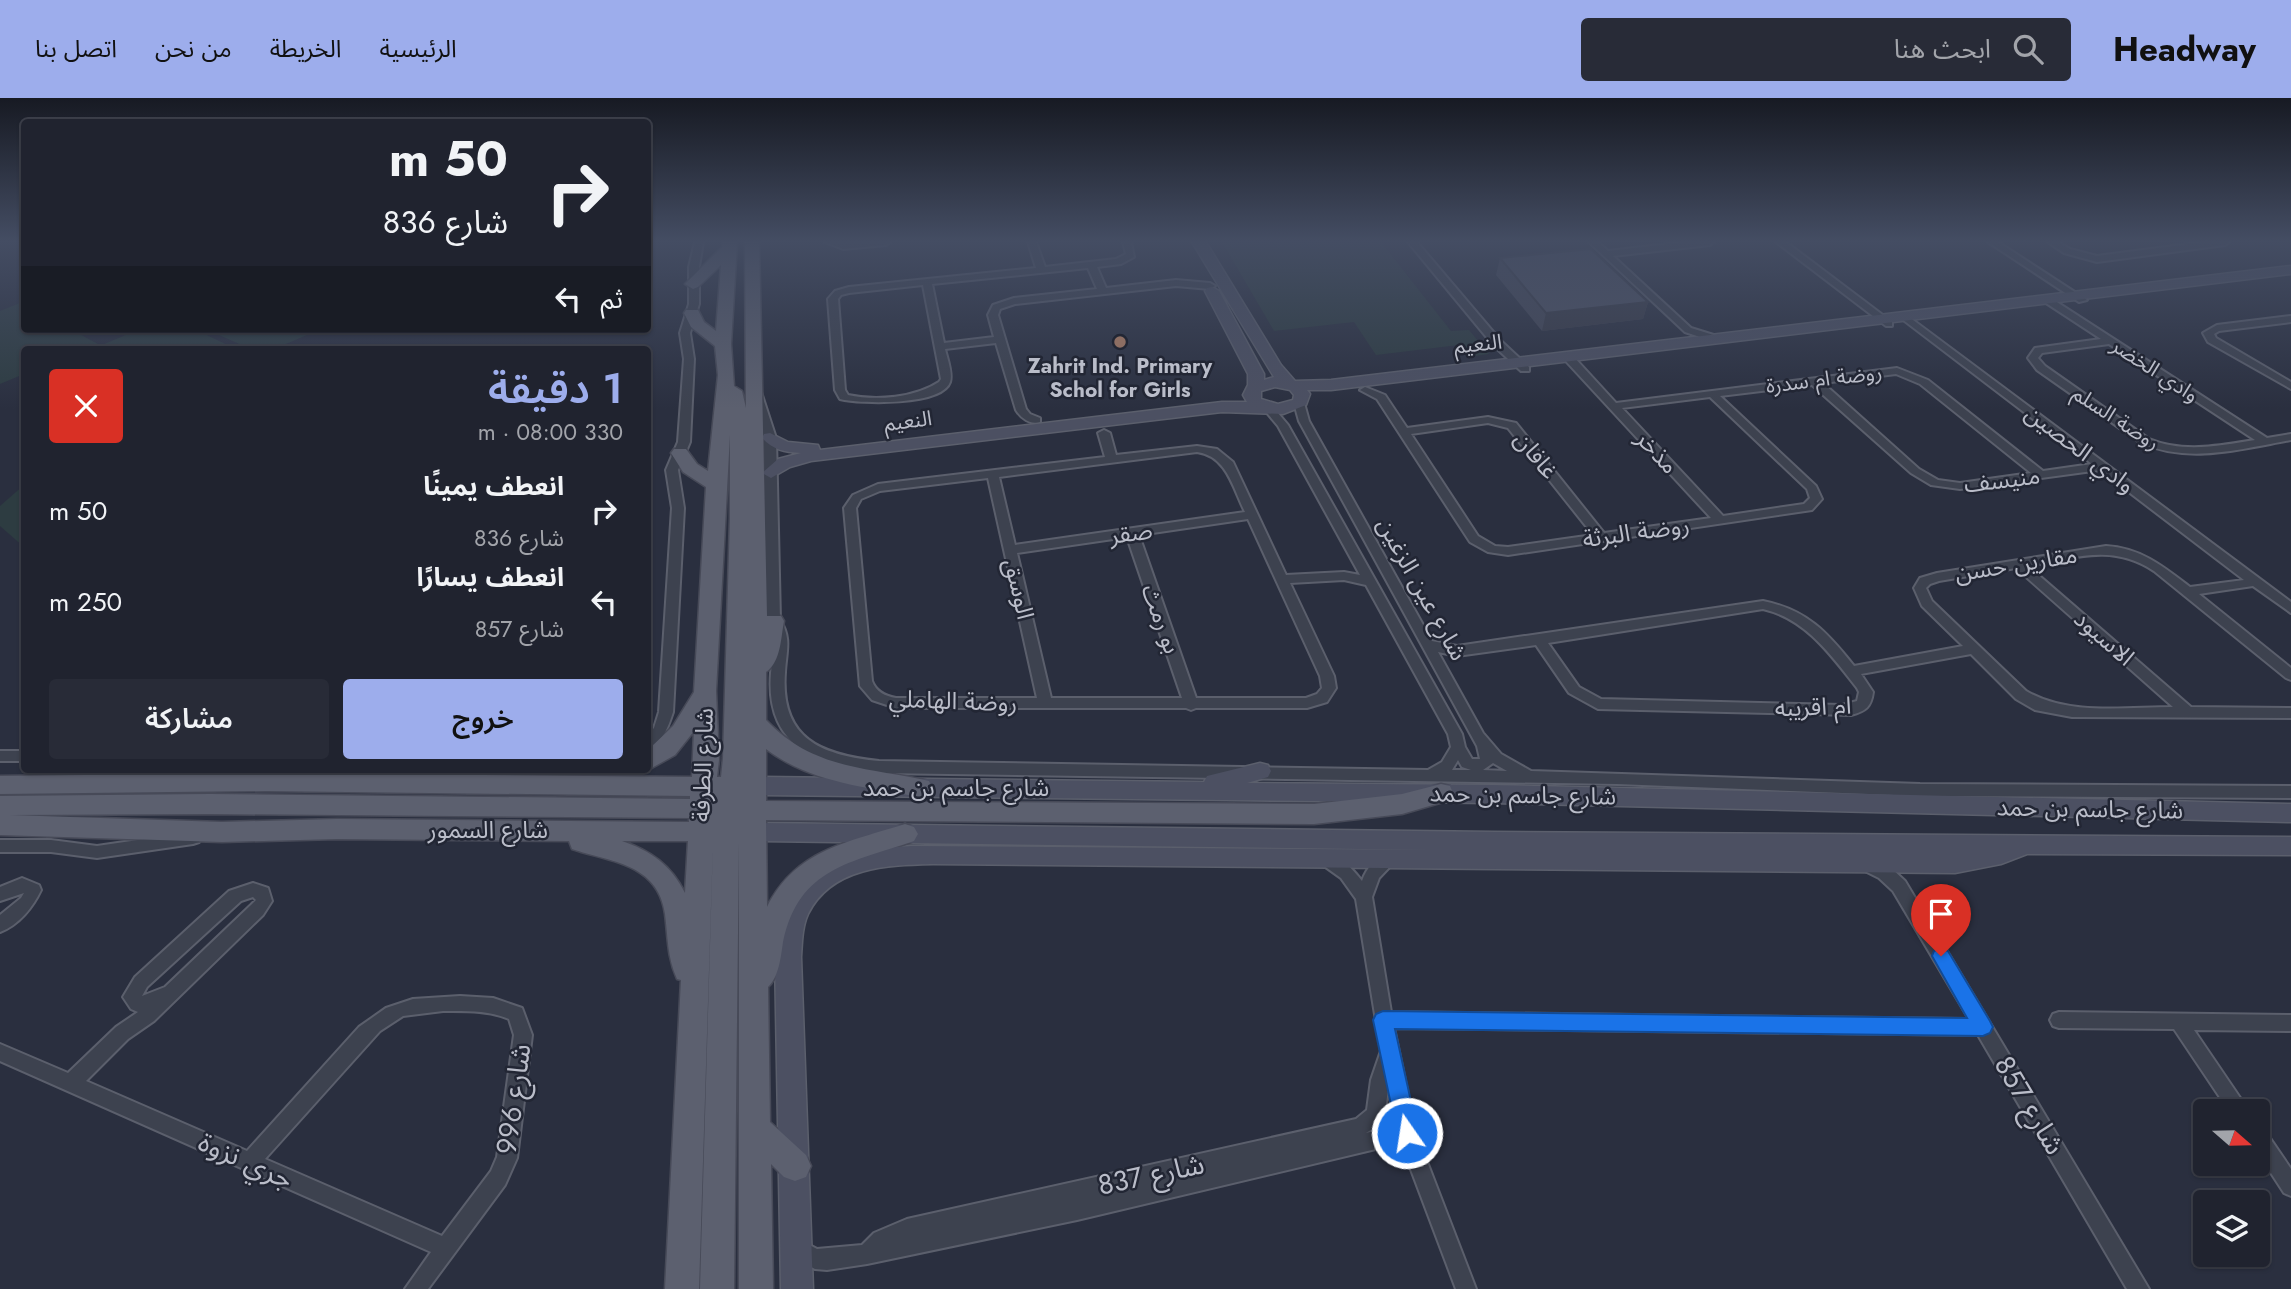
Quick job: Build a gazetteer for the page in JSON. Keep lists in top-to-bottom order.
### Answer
{
  "streets": {
    "main road": ["شارع الطرفة", "شارع السمور"],
    "street": [
      "النعيم",
      "وادي الخضر",
      "روضة ام سدرة",
      "روضة السلم",
      "وادي الحصين",
      "مذخر",
      "غافان",
      "منيسف",
      "روضة البرثة",
      "صقر",
      "مقارين حسن",
      "الوسق",
      "شارع عين الزغين",
      "بو رمث",
      "الاسيود",
      "روضة الهاملي",
      "ام اقريبه",
      "شارع جاسم بن حمد",
      "شارع 996",
      "شارع 857",
      "جري نزوة",
      "شارع 837"
    ]
  },
  "crossings": [
    ["النعيم", "وادي الخضر"],
    ["النعيم", "وادي الحصين"],
    ["النعيم", "مذخر"],
    ["النعيم", "روضة البرثة"],
    ["النعيم", "شارع عين الزغين"],
    ["النعيم", "شارع الطرفة"],
    ["وادي الخضر", "روضة السلم"],
    ["روضة ام سدرة", "مذخر"],
    ["روضة ام سدرة", "منيسف"],
    ["روضة ام سدرة", "روضة البرثة"],
    ["وادي الحصين", "منيسف"],
    ["مذخر", "روضة البرثة"],
    ["غافان", "روضة البرثة"],
    ["صقر", "الوسق"],
    ["صقر", "بو رمث"],
    ["صقر", "روضة الهاملي"],
    ["مقارين حسن", "الاسيود"],
    ["الوسق", "روضة الهاملي"],
    ["شارع عين الزغين", "ام اقريبه"],
    ["شارع عين الزغين", "شارع جاسم بن حمد"],
    ["بو رمث", "روضة الهاملي"],
    ["شارع الطرفة", "شارع جاسم بن حمد"],
    ["شارع الطرفة", "شارع السمور"],
    ["شارع جاسم بن حمد", "شارع السمور"],
    ["شارع جاسم بن حمد", "شارع 857"],
    ["شارع 996", "جري نزوة"]
  ],
  "places": ["Zahrit Ind. Primary Schol for Girls"],
  "north": "right",
  "page": {
    "header": "Headway",
    "search": "ابحث هنا",
    "nav": [
      "الرئيسية",
      "الخريطة",
      "من نحن",
      "اتصل بنا"
    ],
    "turn": ["50 m", "شارع 836"],
    "then": "ثم",
    "heading": ["1 دقيقة", "330 m · 08:00"],
    "list": [
      {
        "name": "انعطف يمينًا",
        "note": "شارع 836",
        "value": "50 m"
      },
      {
        "name": "انعطف يسارًا",
        "note": "شارع 857",
        "value": "250 m"
      }
    ],
    "buttons": ["خروج", "مشاركة"]
  }
}
